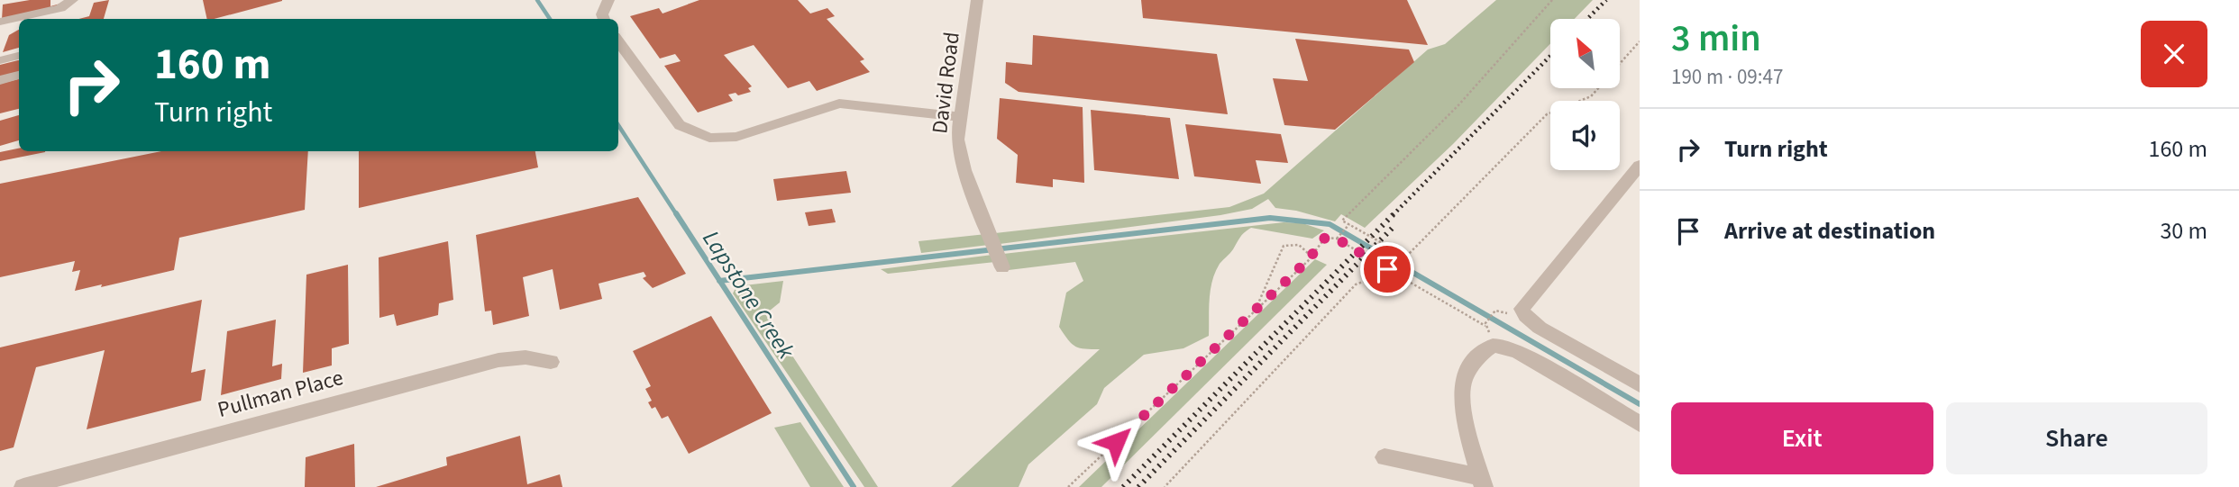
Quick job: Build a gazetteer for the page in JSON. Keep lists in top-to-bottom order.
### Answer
{
  "streets": {
    "street": ["David Road", "Pullman Place"]
  },
  "water": ["Lapstone Creek"],
  "north": "top left",
  "page": {
    "heading": ["3 min", "190 m · 09:47"],
    "turn": ["160 m", "Turn right"],
    "list": [
      {
        "name": "Turn right",
        "value": "160 m"
      },
      {
        "name": "Arrive at destination",
        "value": "30 m"
      }
    ],
    "buttons": ["Exit", "Share"]
  }
}
